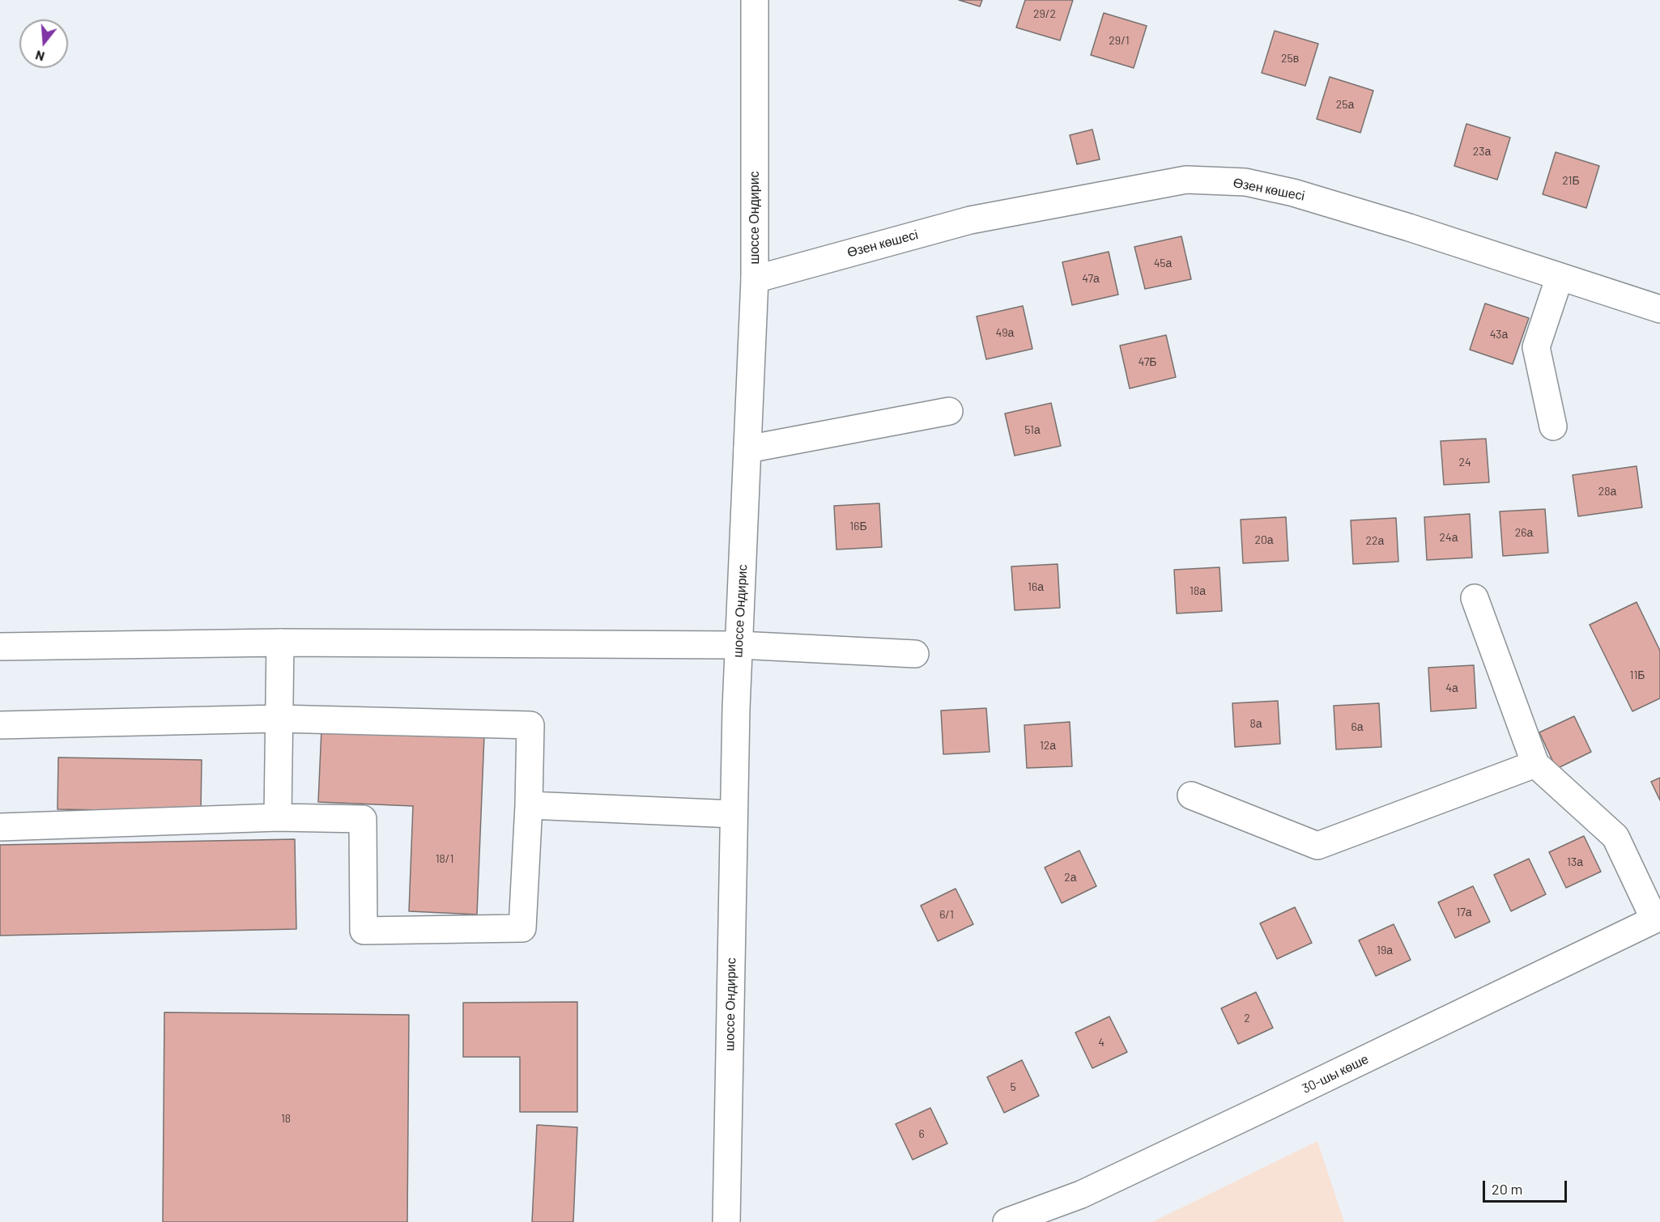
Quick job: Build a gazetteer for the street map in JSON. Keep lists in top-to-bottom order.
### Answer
{
  "streets": {
    "street": ["Өзен көшесі", "шоссе Ондирис", "30-шы көше"]
  },
  "crossings": [
    ["Өзен көшесі", "шоссе Ондирис"]
  ],
  "house_numbers": [
    "29/2",
    "29/1",
    "25в",
    "25а",
    "23а",
    "21Б",
    "45а",
    "47а",
    "49а",
    "43а",
    "47Б",
    "51а",
    "24",
    "28а",
    "16Б",
    "26а",
    "24а",
    "20а",
    "22а",
    "16а",
    "18а",
    "11Б",
    "4а",
    "8а",
    "6а",
    "12а",
    "18/1",
    "13а",
    "2а",
    "17а",
    "6/1",
    "19а",
    "2",
    "4",
    "5",
    "18",
    "6"
  ],
  "scale_bar": "20 m",
  "north": "bottom"
}
